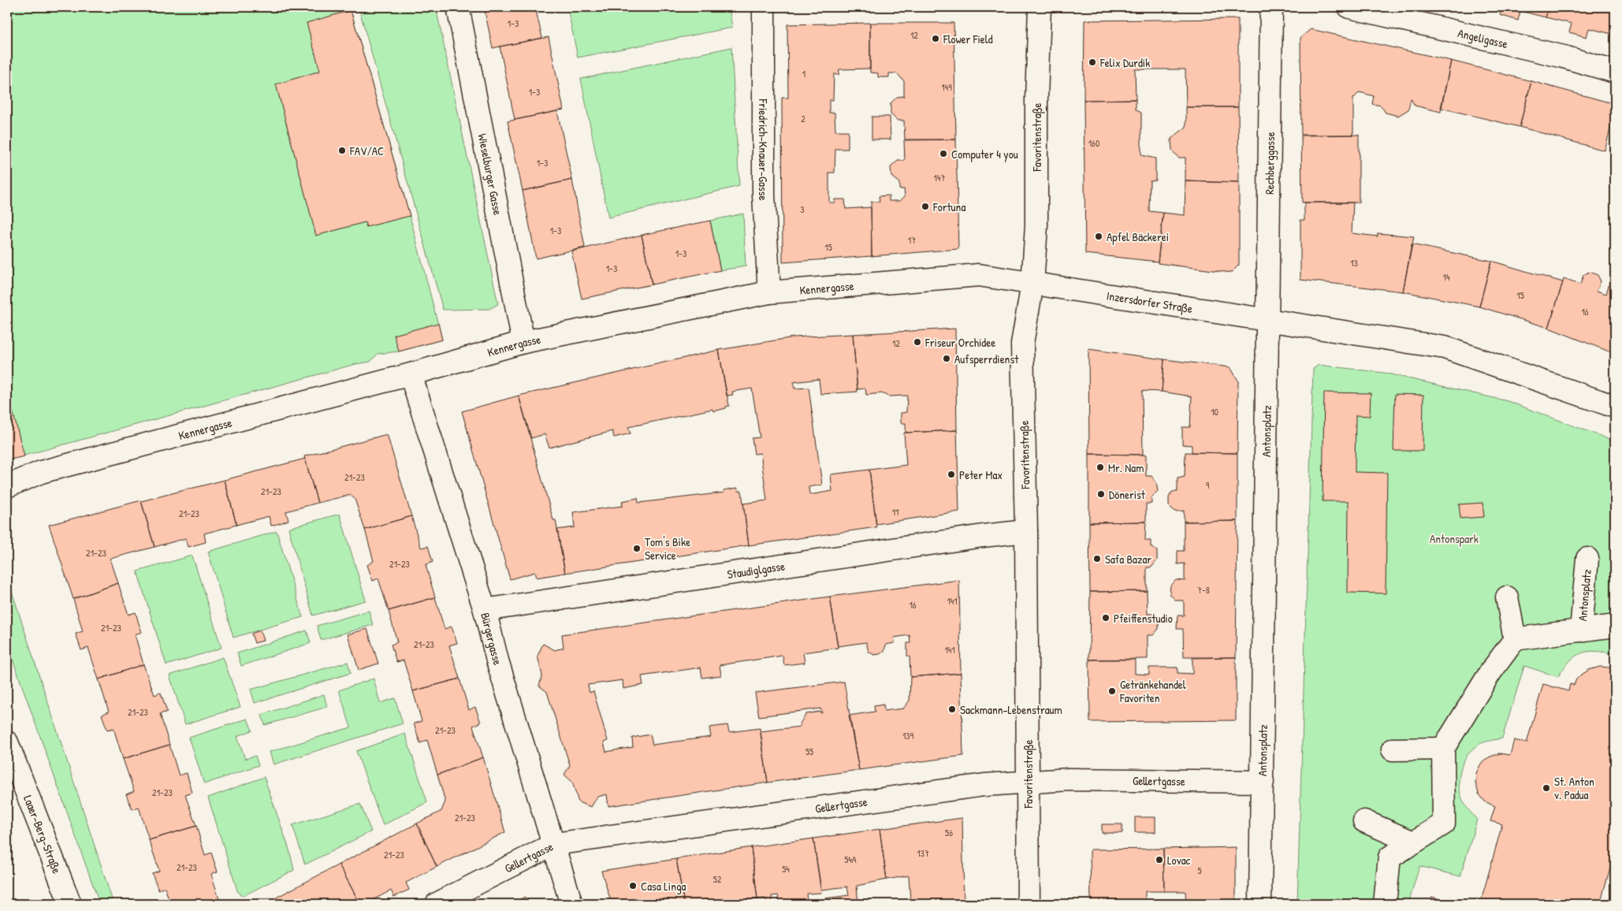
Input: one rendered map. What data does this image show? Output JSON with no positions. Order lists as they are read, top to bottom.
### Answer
{
  "streets": {
    "street": [
      "Angeligasse",
      "Favoritenstraße",
      "Friedrich-Knauer-Gasse",
      "Rechberggasse",
      "Wieselburger Gasse",
      "Kennergasse",
      "Inzersdorfer Straße",
      "Antonsplatz",
      "Staudiglgasse",
      "Bürgergasse",
      "Gellertgasse",
      "Laaer-Berg-Straße"
    ]
  },
  "crossings": [
    ["Favoritenstraße", "Kennergasse"],
    ["Favoritenstraße", "Inzersdorfer Straße"],
    ["Favoritenstraße", "Staudiglgasse"],
    ["Favoritenstraße", "Gellertgasse"],
    ["Friedrich-Knauer-Gasse", "Kennergasse"],
    ["Rechberggasse", "Inzersdorfer Straße"],
    ["Rechberggasse", "Antonsplatz"],
    ["Wieselburger Gasse", "Kennergasse"],
    ["Kennergasse", "Inzersdorfer Straße"],
    ["Kennergasse", "Bürgergasse"],
    ["Inzersdorfer Straße", "Antonsplatz"],
    ["Antonsplatz", "Gellertgasse"],
    ["Staudiglgasse", "Bürgergasse"],
    ["Bürgergasse", "Gellertgasse"]
  ],
  "parks": ["Antonspark"],
  "places": [
    "Flower Field",
    "Felix Durdik",
    "FAV/AC",
    "Computer 4 you",
    "Fortuna",
    "Apfel Bäckerei",
    "Friseur Orchidee",
    "Aufsperrdienst",
    "Mr. Nam",
    "Peter Max",
    "Dönerist",
    "Tom's Bike Service",
    "Safa Bazar",
    "Pfeiffenstudio",
    "Getränkehandel Favoriten",
    "Sackmann-Lebenstraum",
    "St. Anton v. Padua",
    "Lovac",
    "Casa Linga"
  ],
  "house_numbers": [
    "1-3",
    "12",
    "1",
    "149",
    "1-3",
    "2",
    "160",
    "1-3",
    "147",
    "3",
    "1-3",
    "17",
    "15",
    "1-3",
    "13",
    "1-3",
    "14",
    "15",
    "16",
    "12",
    "10",
    "21-23",
    "9",
    "21-23",
    "11",
    "21-23",
    "21-23",
    "21-23",
    "7-8",
    "141",
    "16",
    "21-23",
    "21-23",
    "141",
    "21-23",
    "21-23",
    "139",
    "55",
    "21-23",
    "21-23",
    "56",
    "137",
    "21-23",
    "54A",
    "21-23",
    "54",
    "5",
    "52"
  ]
}
